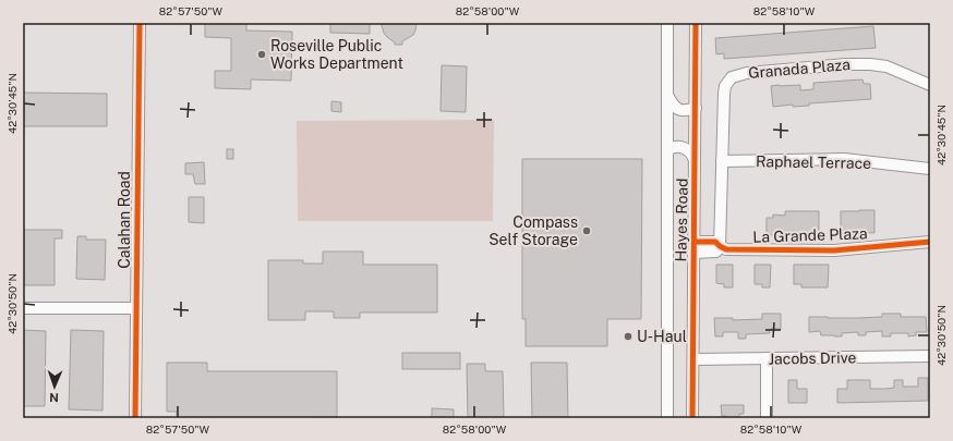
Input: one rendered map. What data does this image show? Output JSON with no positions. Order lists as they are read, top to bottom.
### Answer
{
  "streets": {
    "street": [
      "Granada Plaza",
      "Raphael Terrace",
      "Calahan Road",
      "Hayes Road",
      "La Grande Plaza",
      "Jacobs Drive"
    ]
  },
  "crossings": [
    ["Granada Plaza", "Raphael Terrace"],
    ["Granada Plaza", "La Grande Plaza"],
    ["Hayes Road", "La Grande Plaza"],
    ["Hayes Road", "Jacobs Drive"]
  ],
  "places": ["Roseville Public Works Department", "Compass Self Storage", "U-Haul"],
  "north": "bottom",
  "coordinates": [
    "82°57'50\"W",
    "82°58'00\"W",
    "82°58'10\"W",
    "42°30'45\"N",
    "42°30'50\"N"
  ]
}
